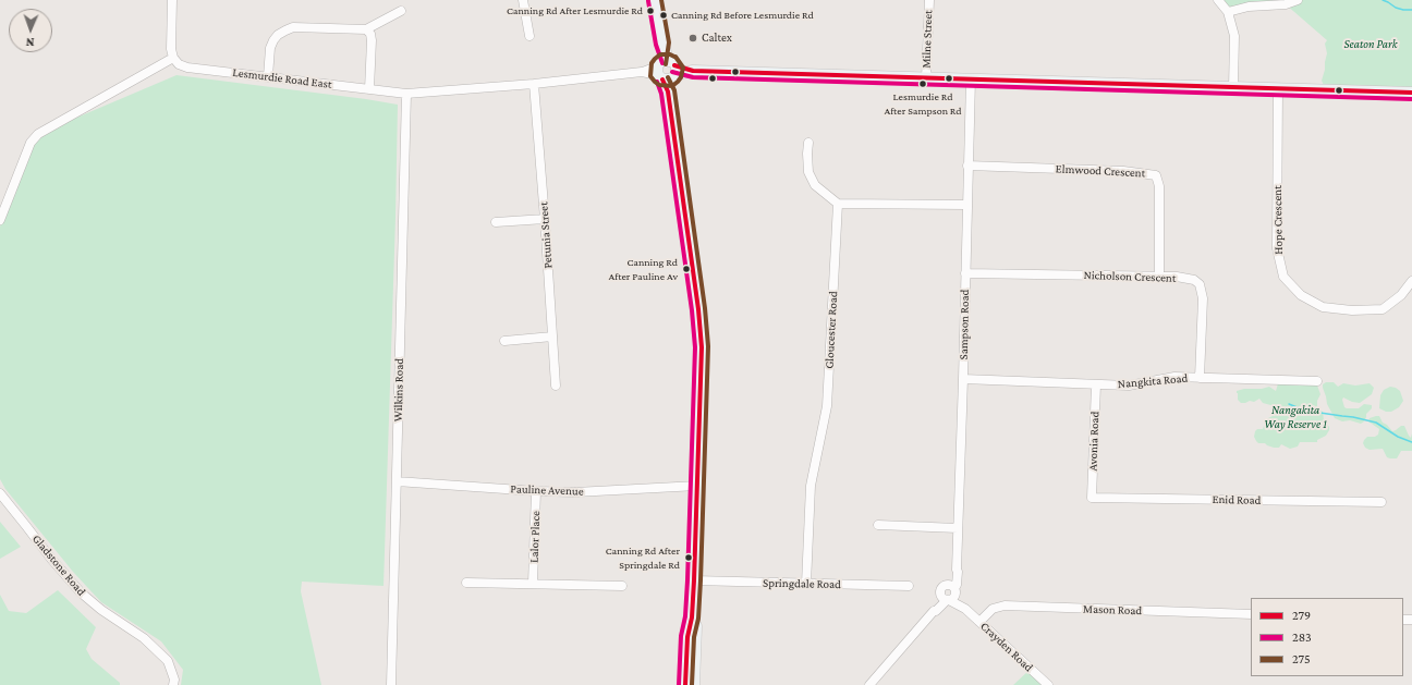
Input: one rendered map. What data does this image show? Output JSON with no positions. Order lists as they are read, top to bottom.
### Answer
{
  "streets": {
    "street": [
      "Milne Street",
      "Lesmurdie Road East",
      "Elmwood Crescent",
      "Hope Crescent",
      "Petunia Street",
      "Nicholson Crescent",
      "Sampson Road",
      "Gloucester Road",
      "Nangkita Road",
      "Wilkins Road",
      "Avonia Road",
      "Pauline Avenue",
      "Enid Road",
      "Lalor Place",
      "Gladstone Road",
      "Springdale Road",
      "Mason Road",
      "Crayden Road"
    ]
  },
  "crossings": [
    ["Lesmurdie Road East", "Petunia Street"],
    ["Lesmurdie Road East", "Wilkins Road"],
    ["Elmwood Crescent", "Nicholson Crescent"],
    ["Elmwood Crescent", "Sampson Road"],
    ["Nicholson Crescent", "Sampson Road"],
    ["Nicholson Crescent", "Nangkita Road"],
    ["Sampson Road", "Nangkita Road"],
    ["Sampson Road", "Crayden Road"],
    ["Gloucester Road", "Springdale Road"],
    ["Nangkita Road", "Avonia Road"],
    ["Wilkins Road", "Pauline Avenue"],
    ["Avonia Road", "Enid Road"],
    ["Pauline Avenue", "Lalor Place"],
    ["Mason Road", "Crayden Road"]
  ],
  "parks": ["Seaton Park", "Nangakita Way Reserve 1"],
  "places": [
    "Canning Rd After Lesmurdie Rd",
    "Canning Rd Before Lesmurdie Rd",
    "Caltex",
    "Lesmurdie Rd After Sampson Rd",
    "Canning Rd After Pauline Av",
    "Canning Rd After Springdale Rd"
  ],
  "lines": ["transit line 275", "transit line 283", "transit line 279"],
  "legend": ["279", "283", "275"],
  "north": "bottom"
}
